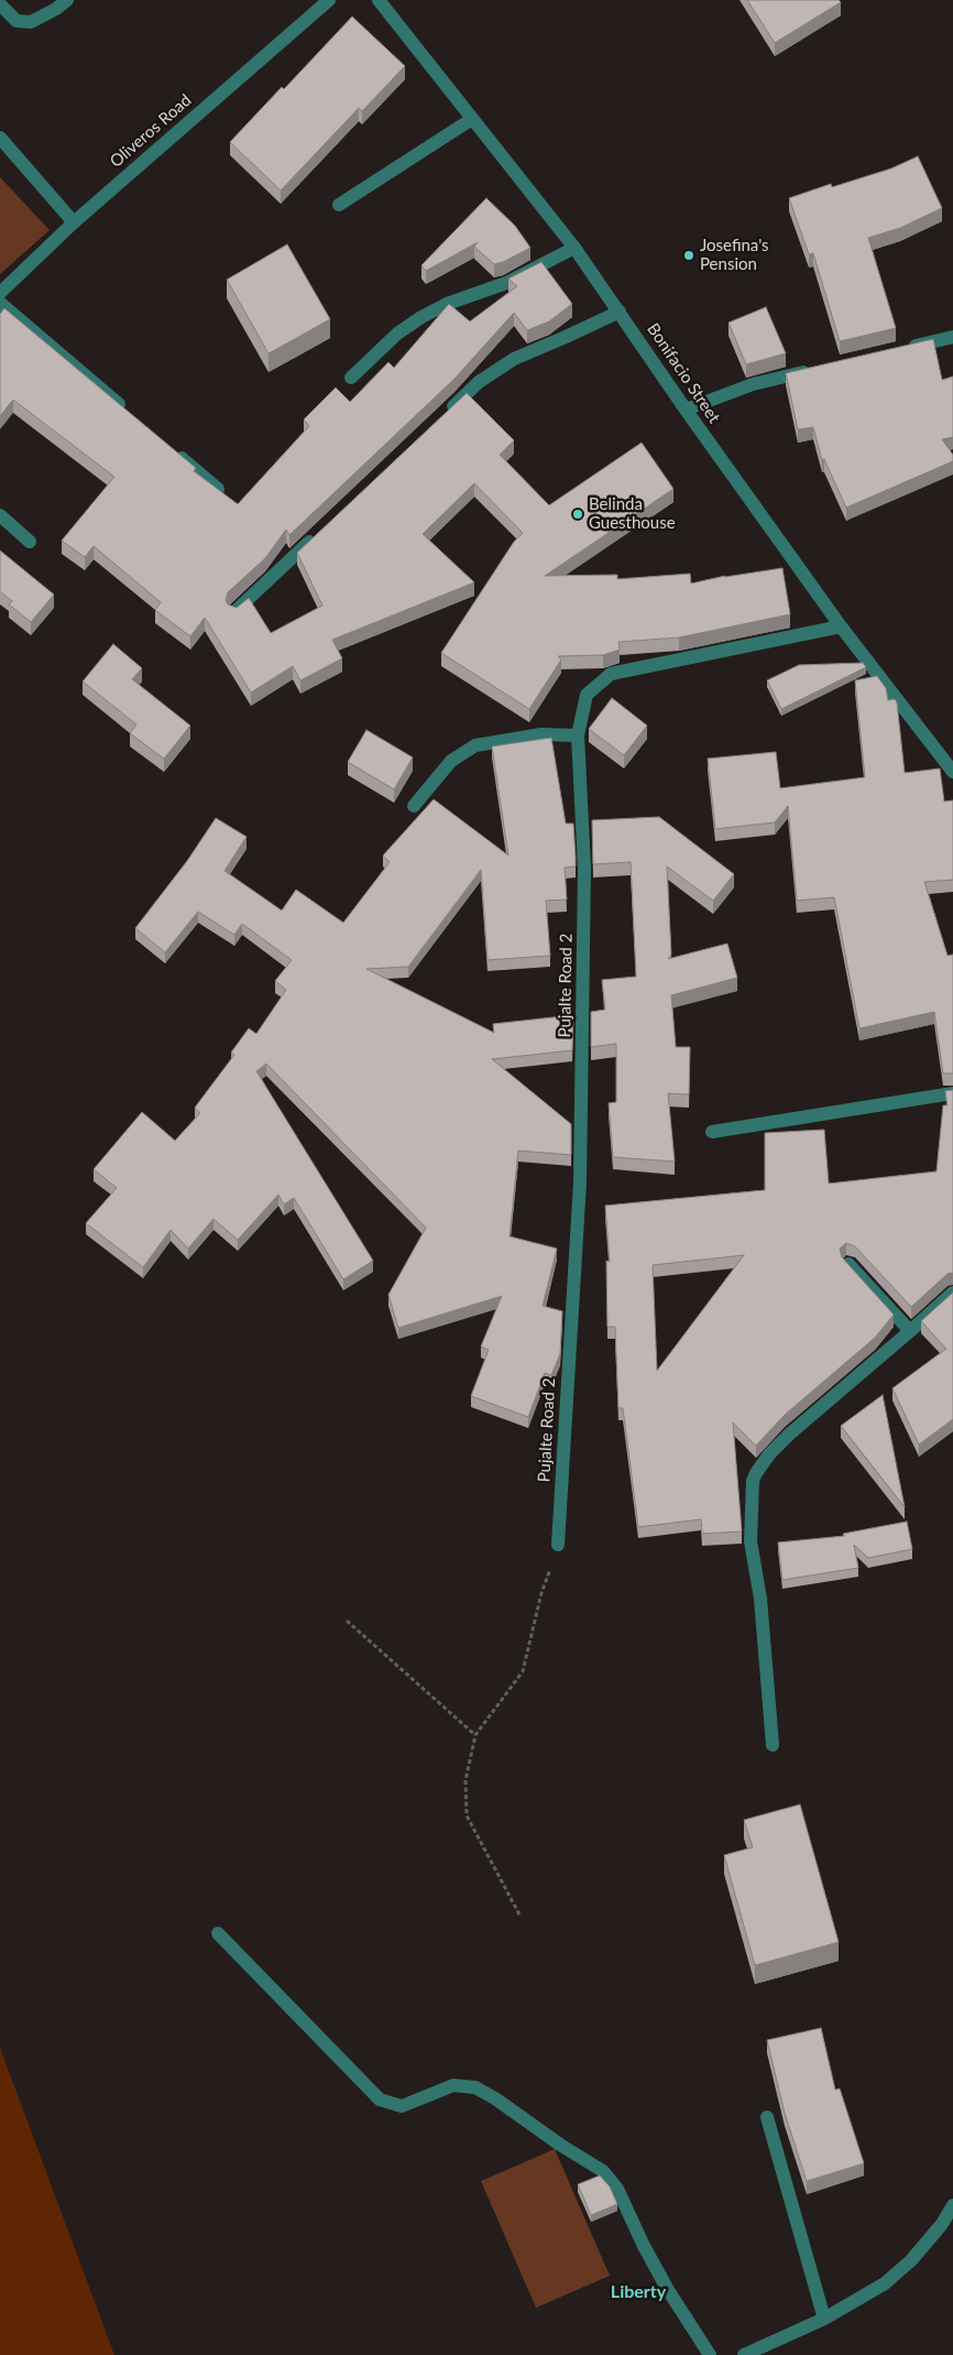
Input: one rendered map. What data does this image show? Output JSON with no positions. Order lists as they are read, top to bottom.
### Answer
{
  "streets": {
    "street": ["Oliveros Road", "Bonifacio Street", "Pujalte Road 2"]
  },
  "crossings": [
    ["Bonifacio Street", "Pujalte Road 2"]
  ],
  "districts": ["Liberty"],
  "places": ["Josefina's Pension", "Belinda Guesthouse"]
}
